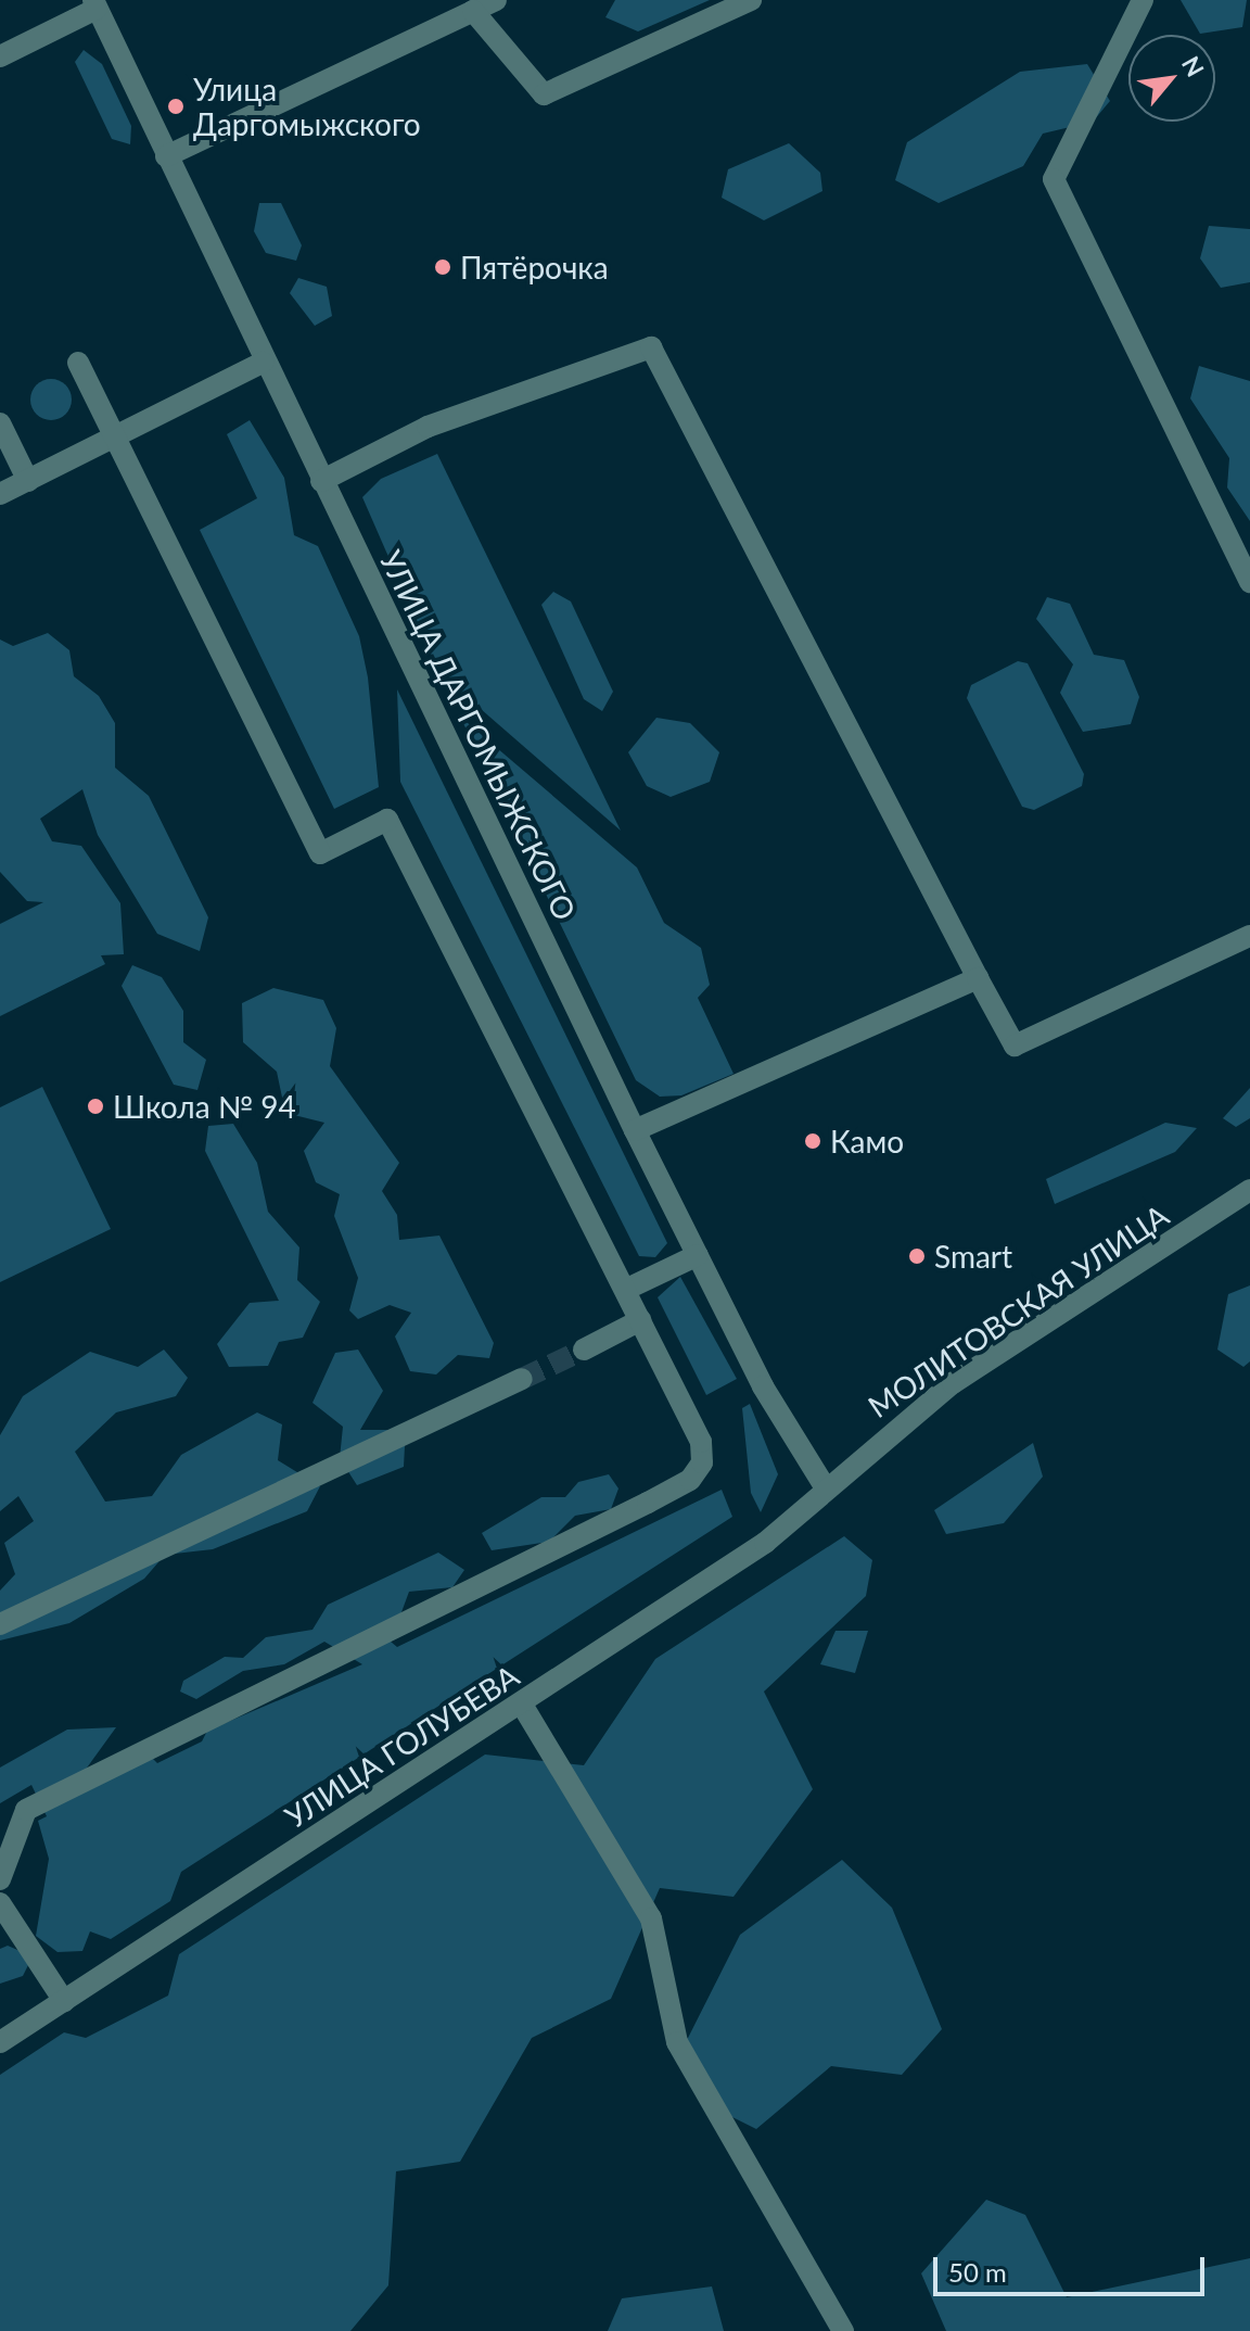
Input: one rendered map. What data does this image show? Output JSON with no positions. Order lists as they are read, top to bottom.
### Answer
{
  "streets": {
    "street": ["УЛИЦА ДАРГОМЫЖСКОГО", "МОЛИТОВСКАЯ УЛИЦА", "УЛИЦА ГОЛУБЕВА"]
  },
  "crossings": [
    ["УЛИЦА ДАРГОМЫЖСКОГО", "МОЛИТОВСКАЯ УЛИЦА"],
    ["УЛИЦА ДАРГОМЫЖСКОГО", "УЛИЦА ГОЛУБЕВА"],
    ["МОЛИТОВСКАЯ УЛИЦА", "УЛИЦА ГОЛУБЕВА"]
  ],
  "places": [
    "Улица Даргомыжского",
    "Пятёрочка",
    "Школа № 94",
    "Камо",
    "Smart"
  ],
  "scale_bar": "50 m",
  "north": "top right"
}
